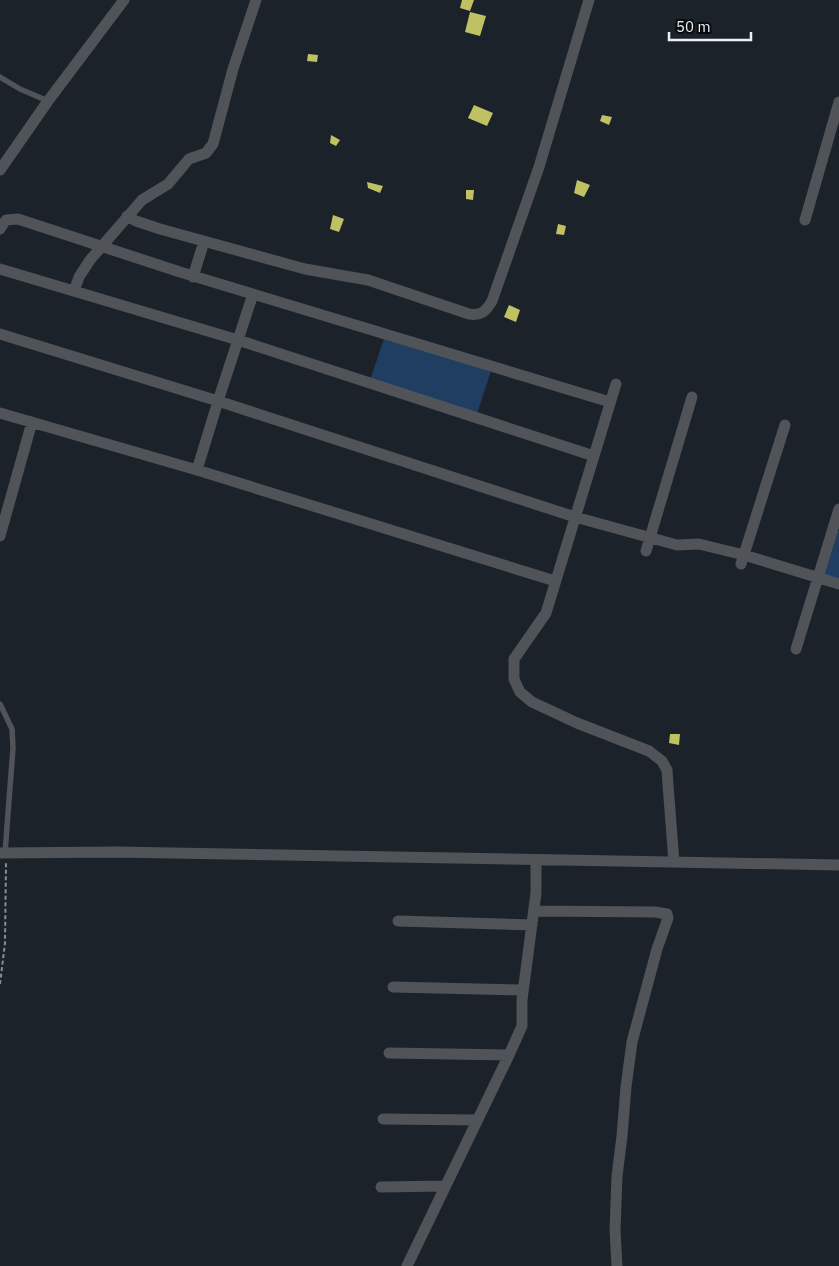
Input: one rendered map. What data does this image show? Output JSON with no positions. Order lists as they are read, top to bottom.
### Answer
{
  "scale_bar": "50 m"
}
